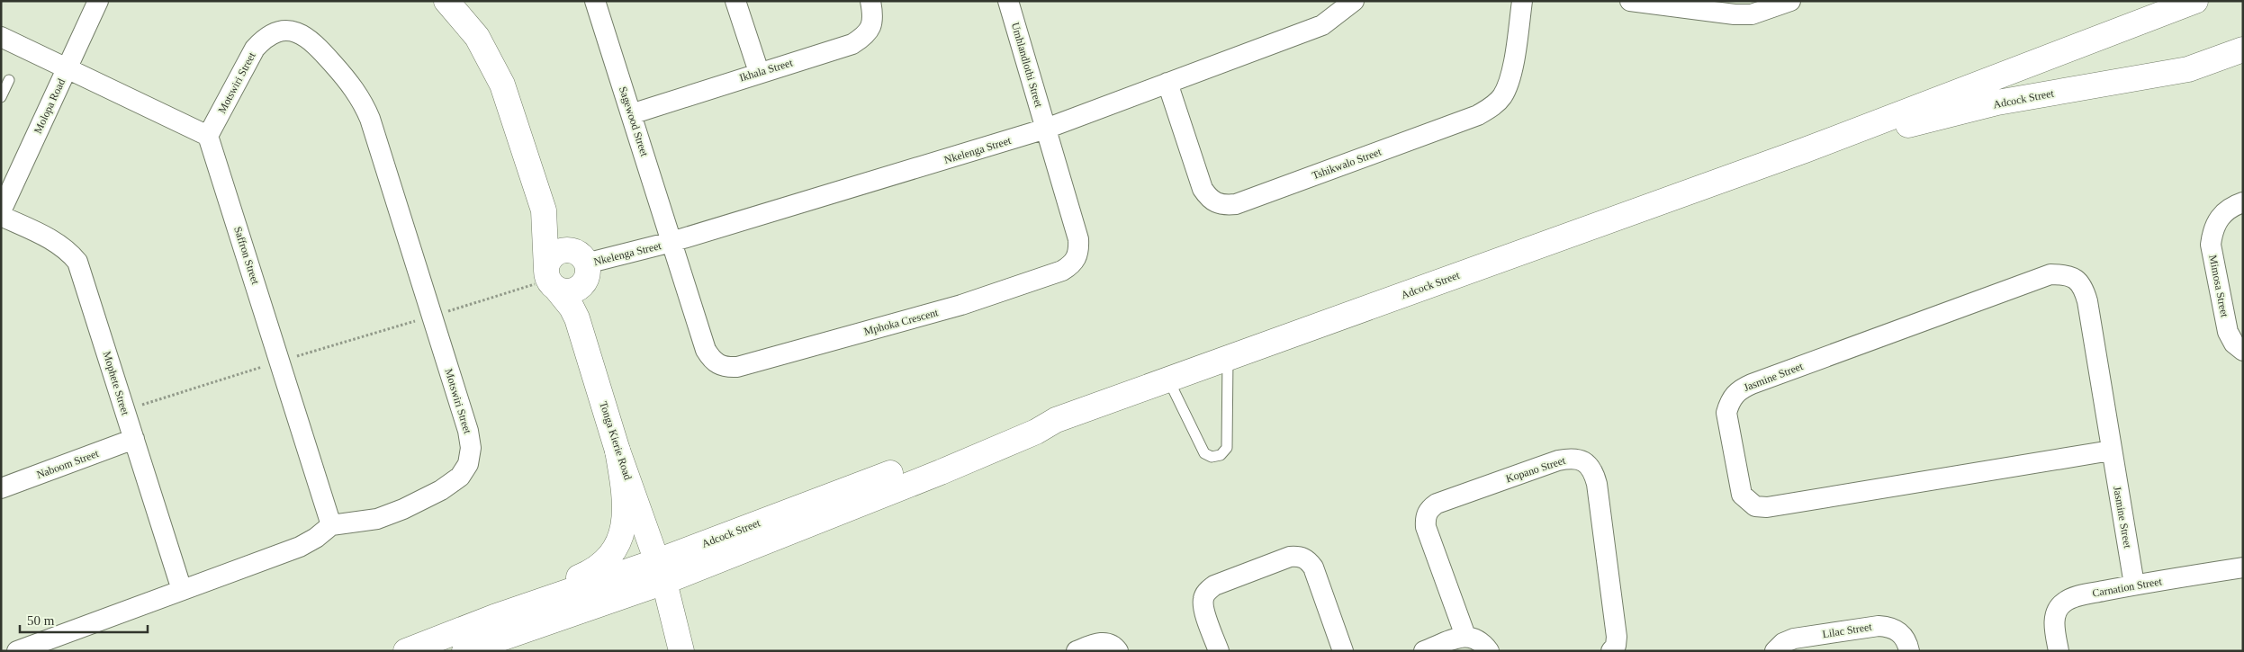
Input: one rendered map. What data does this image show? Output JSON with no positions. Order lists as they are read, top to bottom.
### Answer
{
  "streets": {
    "main road": ["Adcock Street", "Tonga Kierie Road"],
    "street": [
      "Umhlandlothi Street",
      "Ikhala Street",
      "Motswiri Street",
      "Molopa Road",
      "Sagewood Street",
      "Nkelenga Street",
      "Tshikwalo Street",
      "Saffron Street",
      "Mimosa Street",
      "Mphoka Crescent",
      "Jasmine Street",
      "Mophete Street",
      "Naboom Street",
      "Kopano Street",
      "Carnation Street",
      "Lilac Street"
    ]
  },
  "crossings": [
    ["Umhlandlothi Street", "Nkelenga Street"],
    ["Umhlandlothi Street", "Mphoka Crescent"],
    ["Ikhala Street", "Sagewood Street"],
    ["Motswiri Street", "Saffron Street"],
    ["Adcock Street", "Tonga Kierie Road"],
    ["Sagewood Street", "Nkelenga Street"],
    ["Sagewood Street", "Mphoka Crescent"],
    ["Nkelenga Street", "Tshikwalo Street"],
    ["Nkelenga Street", "Mphoka Crescent"],
    ["Nkelenga Street", "Tonga Kierie Road"],
    ["Jasmine Street", "Carnation Street"],
    ["Mophete Street", "Naboom Street"]
  ],
  "scale_bar": "50 m"
}
